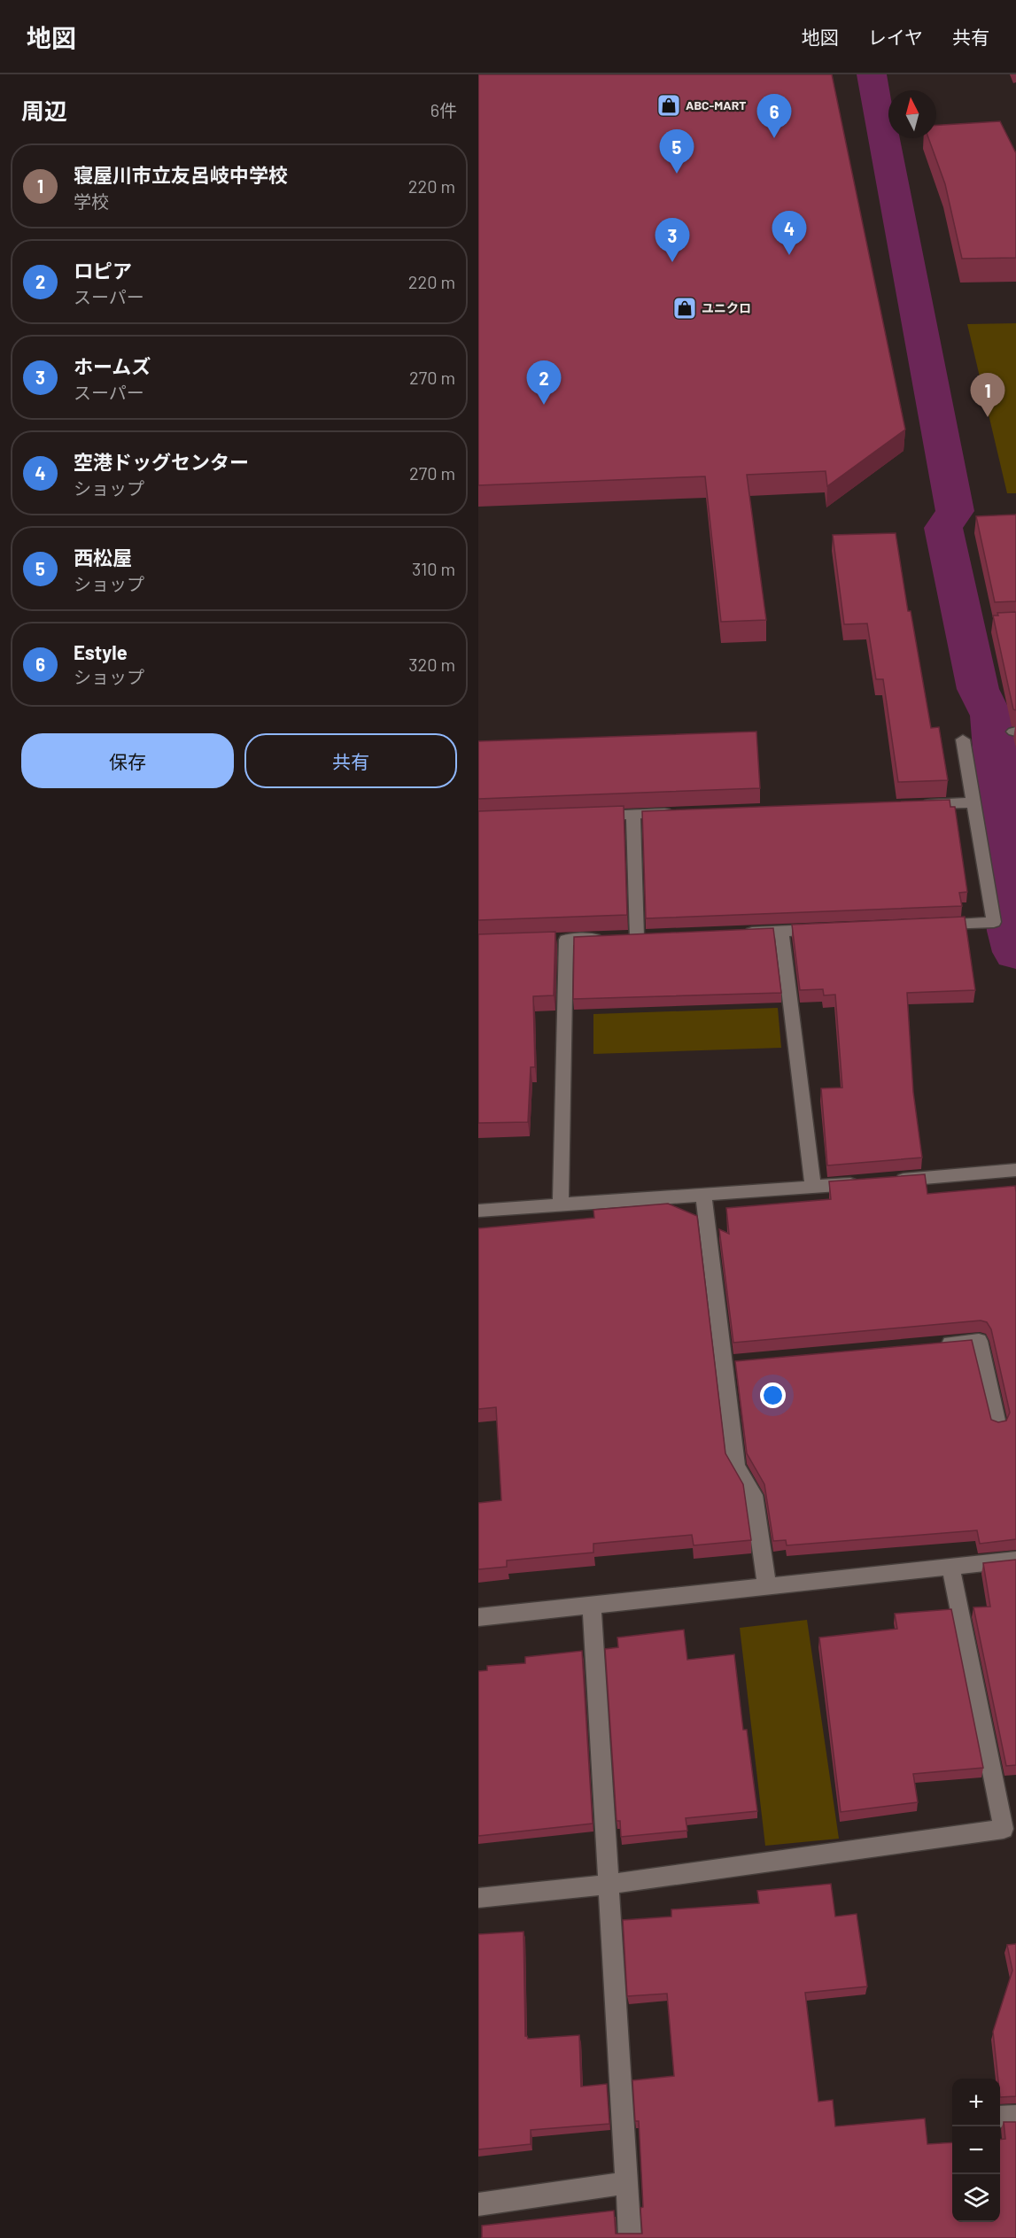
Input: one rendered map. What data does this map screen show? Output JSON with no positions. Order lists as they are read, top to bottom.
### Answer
{
  "places": {
    "shop": ["ABC-MART", "ユニクロ"]
  },
  "north": "top",
  "page": {
    "header": "地図",
    "nav": ["地図", "レイヤ", "共有"],
    "heading": ["周辺", "6件"],
    "pins": [
      "6",
      "5",
      "4",
      "3",
      "2",
      "1"
    ],
    "list": [
      {
        "mark": "1",
        "name": "寝屋川市立友呂岐中学校",
        "note": "学校",
        "value": "220 m"
      },
      {
        "mark": "2",
        "name": "ロピア",
        "note": "スーパー",
        "value": "220 m"
      },
      {
        "mark": "3",
        "name": "ホームズ",
        "note": "スーパー",
        "value": "270 m"
      },
      {
        "mark": "4",
        "name": "空港ドッグセンター",
        "note": "ショップ",
        "value": "270 m"
      },
      {
        "mark": "5",
        "name": "西松屋",
        "note": "ショップ",
        "value": "310 m"
      },
      {
        "mark": "6",
        "name": "Estyle",
        "note": "ショップ",
        "value": "320 m"
      }
    ],
    "buttons": ["保存", "共有"],
    "map_buttons": ["+", "−"]
  }
}
